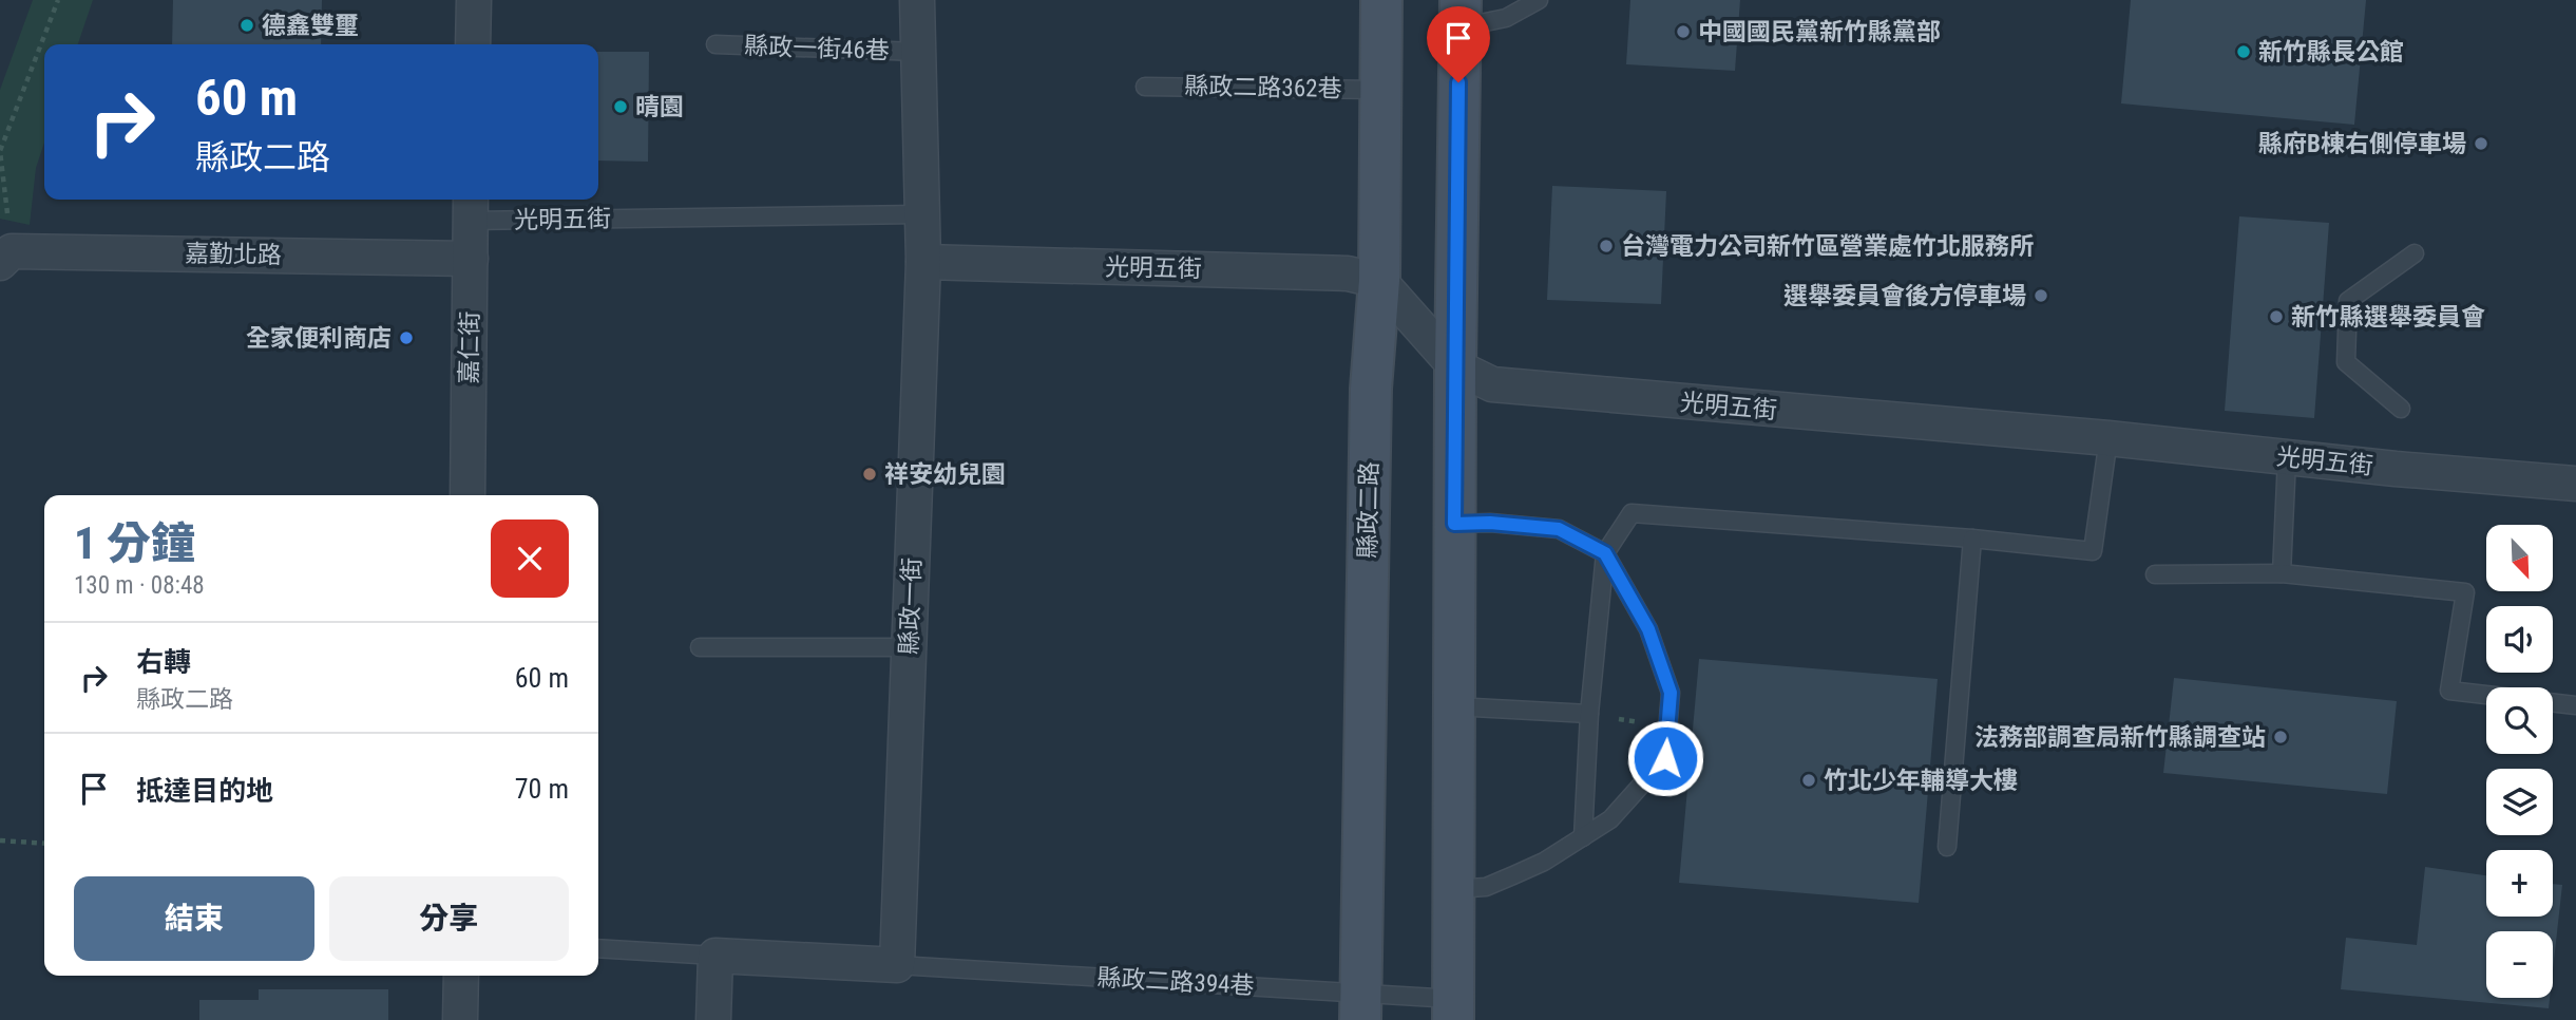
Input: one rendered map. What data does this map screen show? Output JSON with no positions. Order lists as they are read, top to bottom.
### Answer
{
  "streets": {
    "street": [
      "光明五街",
      "嘉勤北路",
      "嘉仁街",
      "縣政二路",
      "縣政一街"
    ],
    "lane": ["縣政一街46巷", "縣政二路362巷", "縣政二路394巷"]
  },
  "crossings": [
    ["縣政一街46巷", "縣政一街"],
    ["縣政二路362巷", "縣政二路"],
    ["光明五街", "嘉仁街"],
    ["光明五街", "縣政二路"],
    ["光明五街", "縣政一街"],
    ["嘉勤北路", "嘉仁街"],
    ["縣政二路", "縣政二路394巷"],
    ["縣政一街", "縣政二路394巷"]
  ],
  "places": [
    "德鑫雙璽",
    "中國國民黨新竹縣黨部",
    "新竹縣長公館",
    "晴園",
    "縣府B棟右側停車場",
    "台灣電力公司新竹區營業處竹北服務所",
    "選舉委員會後方停車場",
    "新竹縣選舉委員會",
    "全家便利商店",
    "祥安幼兒園",
    "法務部調查局新竹縣調查站",
    "竹北少年輔導大樓"
  ],
  "north": "bottom right",
  "page": {
    "turn": ["60 m", "縣政二路"],
    "heading": ["1 分鐘", "130 m · 08:48"],
    "map_buttons": ["+", "−"],
    "list": [
      {
        "name": "右轉",
        "note": "縣政二路",
        "value": "60 m"
      },
      {
        "name": "抵達目的地",
        "value": "70 m"
      }
    ],
    "buttons": ["結束", "分享"]
  }
}
